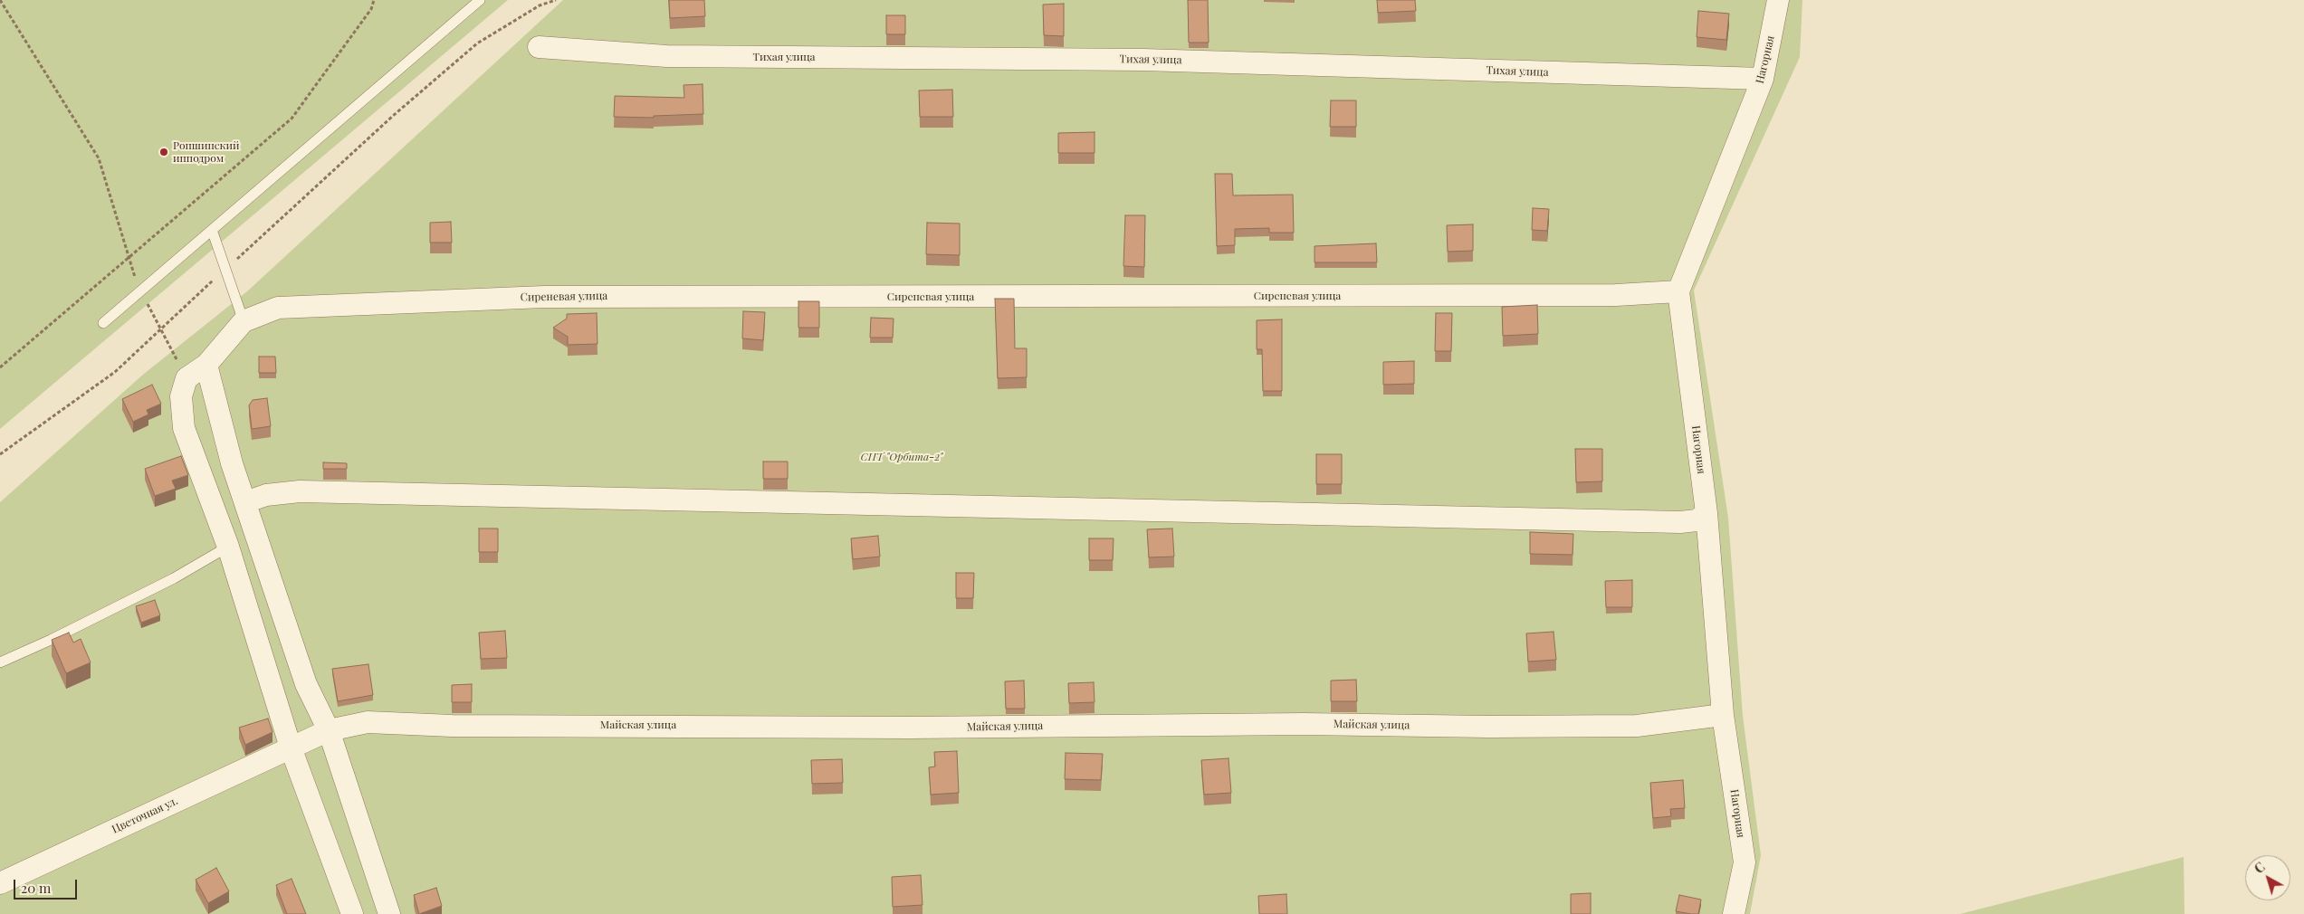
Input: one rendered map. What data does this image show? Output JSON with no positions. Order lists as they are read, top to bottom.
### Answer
{
  "streets": {
    "street": [
      "Тихая улица",
      "Нагорная",
      "Сиреневая улица",
      "Майская улица",
      "Цветочная ул."
    ]
  },
  "crossings": [
    ["Тихая улица", "Нагорная"],
    ["Нагорная", "Сиреневая улица"],
    ["Нагорная", "Майская улица"],
    ["Майская улица", "Цветочная ул."]
  ],
  "parks": ["СНТ \"Орбита-2\""],
  "places": ["Ропшинский ипподром"],
  "scale_bar": "20 m",
  "north": "top left"
}
